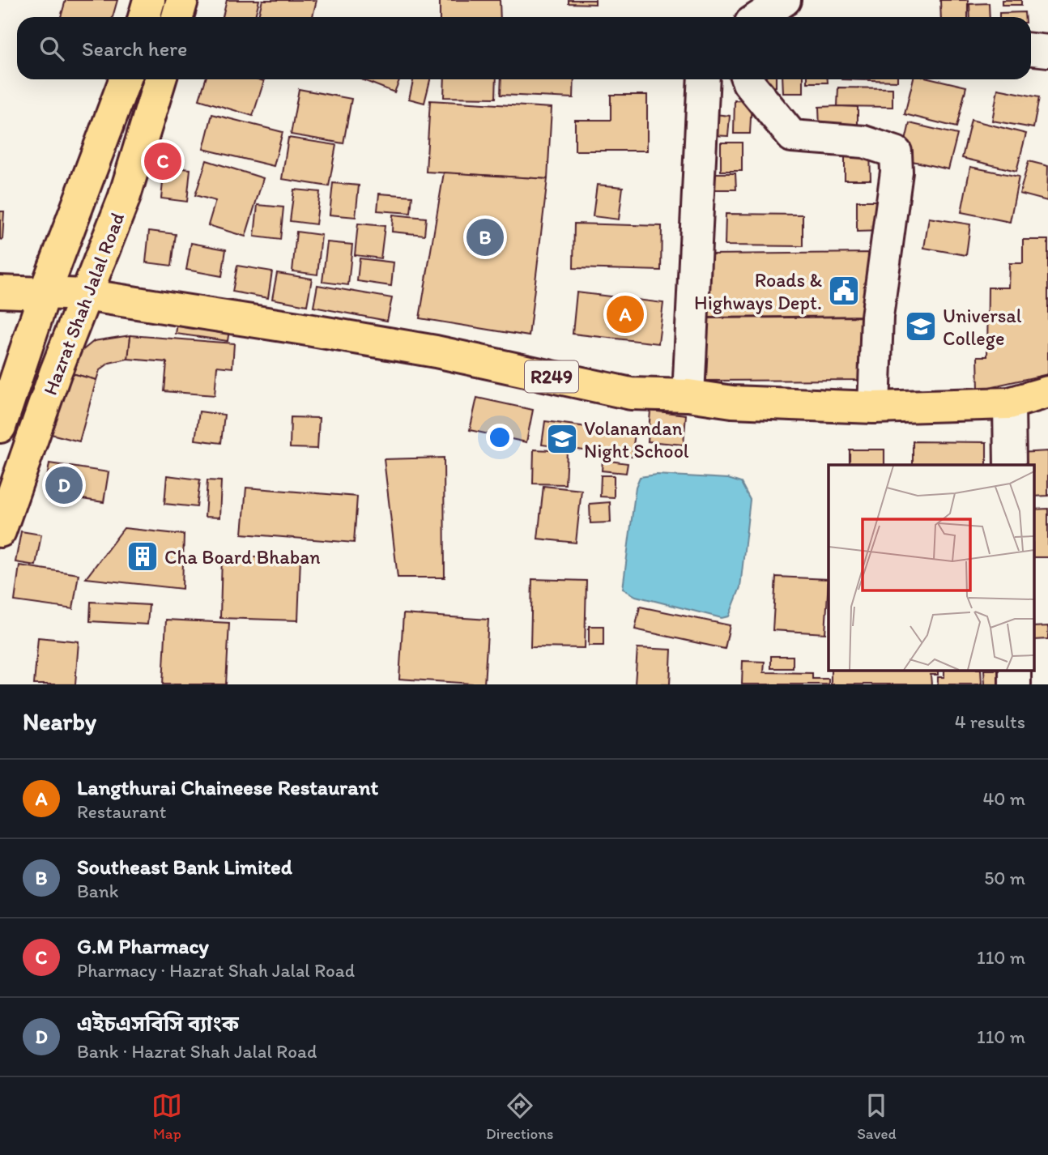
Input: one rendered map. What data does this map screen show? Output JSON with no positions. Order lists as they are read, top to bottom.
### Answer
{
  "streets": {
    "main road": ["Hazrat Shah Jalal Road", "R249"]
  },
  "crossings": [
    ["Hazrat Shah Jalal Road", "R249"]
  ],
  "places": {
    "public building": ["Roads & Highways Dept."],
    "school or university": ["Universal College", "Volanandan Night School"],
    "building": ["Cha Board Bhaban"]
  },
  "page": {
    "search": "Search here",
    "pins": [
      "C",
      "B",
      "A",
      "D"
    ],
    "heading": ["Nearby", "4 results"],
    "list": [
      {
        "mark": "A",
        "name": "Langthurai Chaineese Restaurant",
        "note": "Restaurant",
        "value": "40 m"
      },
      {
        "mark": "B",
        "name": "Southeast Bank Limited",
        "note": "Bank",
        "value": "50 m"
      },
      {
        "mark": "C",
        "name": "G.M Pharmacy",
        "note": "Pharmacy · Hazrat Shah Jalal Road",
        "value": "110 m"
      },
      {
        "mark": "D",
        "name": "এইচএসবিসি ব্যাংক",
        "note": "Bank · Hazrat Shah Jalal Road",
        "value": "110 m"
      }
    ],
    "nav": ["Map", "Directions", "Saved"]
  }
}
